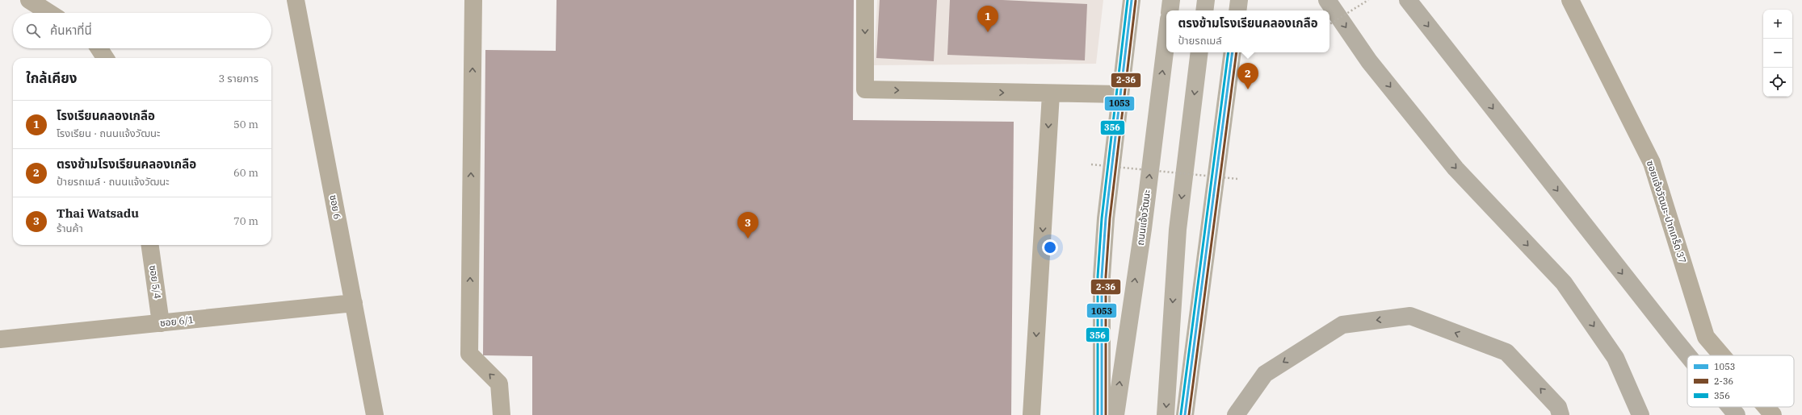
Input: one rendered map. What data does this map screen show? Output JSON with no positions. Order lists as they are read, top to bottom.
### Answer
{
  "streets": {
    "main road": ["ถนนแจ้งวัฒนะ"],
    "street": [
      "ซอย 6",
      "ซอยแจ้งวัฒนะ-ปากเกร็ด 37",
      "ซอย 5/4",
      "ซอย 6/1"
    ]
  },
  "crossings": [
    ["ซอย 6", "ซอย 6/1"],
    ["ซอย 5/4", "ซอย 6/1"]
  ],
  "lines": ["transit line 1053", "transit line 356", "transit line 2-36"],
  "legend": ["1053", "2-36", "356"],
  "page": {
    "pins": ["1", "2", "3"],
    "map_buttons": ["+", "−"],
    "popup": ["ตรงข้ามโรงเรียนคลองเกลือ", "ป้ายรถเมล์"],
    "search": "ค้นหาที่นี่",
    "heading": ["ใกล้เคียง", "3 รายการ"],
    "list": [
      {
        "mark": "1",
        "name": "โรงเรียนคลองเกลือ",
        "note": "โรงเรียน · ถนนแจ้งวัฒนะ",
        "value": "50 m"
      },
      {
        "mark": "2",
        "name": "ตรงข้ามโรงเรียนคลองเกลือ",
        "note": "ป้ายรถเมล์ · ถนนแจ้งวัฒนะ",
        "value": "60 m"
      },
      {
        "mark": "3",
        "name": "Thai Watsadu",
        "note": "ร้านค้า",
        "value": "70 m"
      }
    ]
  }
}
